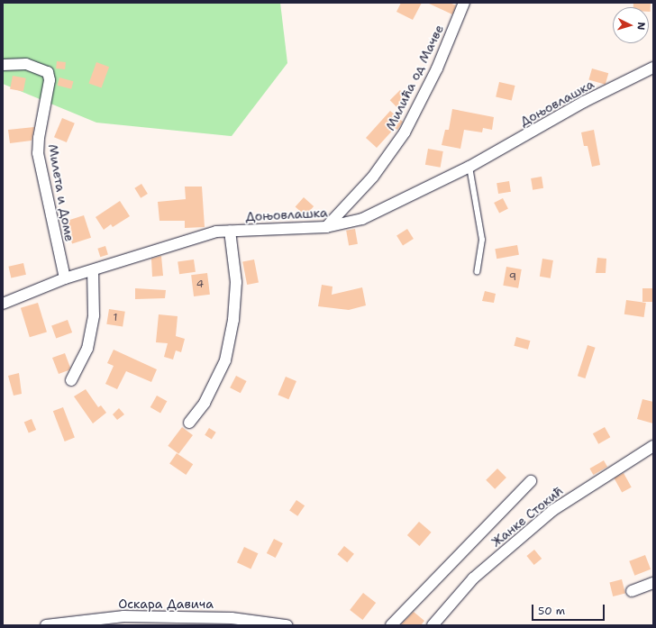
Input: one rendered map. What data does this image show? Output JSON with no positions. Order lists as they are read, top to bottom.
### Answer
{
  "streets": {
    "street": [
      "Милића од Мачве",
      "Доњовлашка",
      "Милета и Доме",
      "Жанке Стокић",
      "Оскара Давича"
    ]
  },
  "crossings": [
    ["Милића од Мачве", "Доњовлашка"],
    ["Доњовлашка", "Милета и Доме"]
  ],
  "house_numbers": ["9", "4", "1"],
  "scale_bar": "50 m",
  "north": "right"
}
